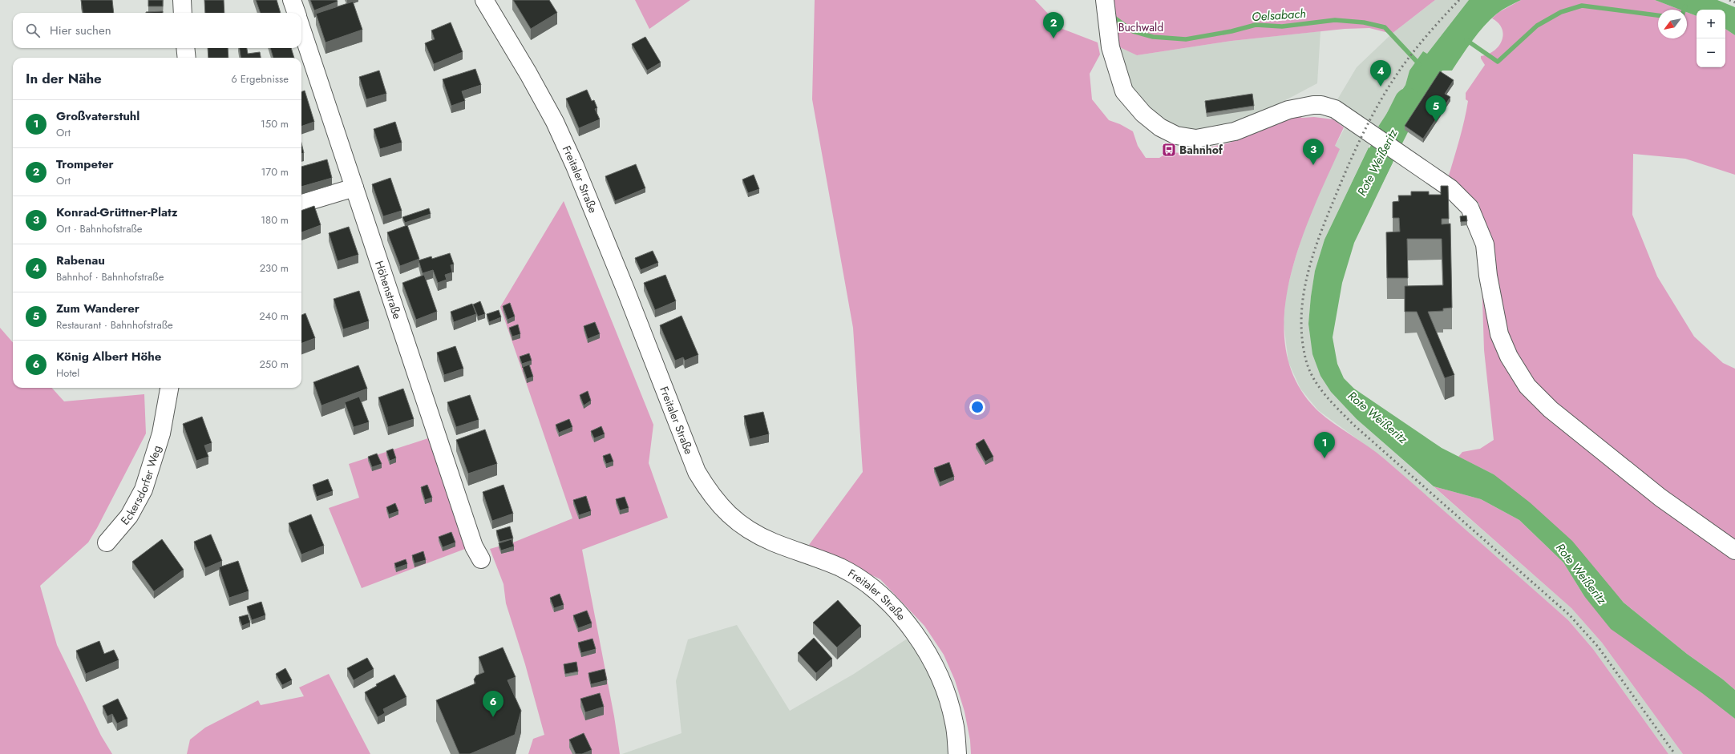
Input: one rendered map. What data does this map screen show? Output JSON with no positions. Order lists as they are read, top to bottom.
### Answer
{
  "streets": {
    "street": ["Freitaler Straße", "Höhenstraße", "Eckersdorfer Weg"]
  },
  "water": ["Oelsabach", "Rote Weißeritz"],
  "parks": ["Buchwald"],
  "places": {
    "bus stop": ["Bahnhof"]
  },
  "north": "bottom left",
  "page": {
    "map_buttons": ["+", "−"],
    "pins": [
      "2",
      "4",
      "5",
      "3",
      "1",
      "6"
    ],
    "search": "Hier suchen",
    "heading": ["In der Nähe", "6 Ergebnisse"],
    "list": [
      {
        "mark": "1",
        "name": "Großvaterstuhl",
        "note": "Ort",
        "value": "150 m"
      },
      {
        "mark": "2",
        "name": "Trompeter",
        "note": "Ort",
        "value": "170 m"
      },
      {
        "mark": "3",
        "name": "Konrad-Grüttner-Platz",
        "note": "Ort · Bahnhofstraße",
        "value": "180 m"
      },
      {
        "mark": "4",
        "name": "Rabenau",
        "note": "Bahnhof · Bahnhofstraße",
        "value": "230 m"
      },
      {
        "mark": "5",
        "name": "Zum Wanderer",
        "note": "Restaurant · Bahnhofstraße",
        "value": "240 m"
      },
      {
        "mark": "6",
        "name": "König Albert Höhe",
        "note": "Hotel",
        "value": "250 m"
      }
    ]
  }
}
